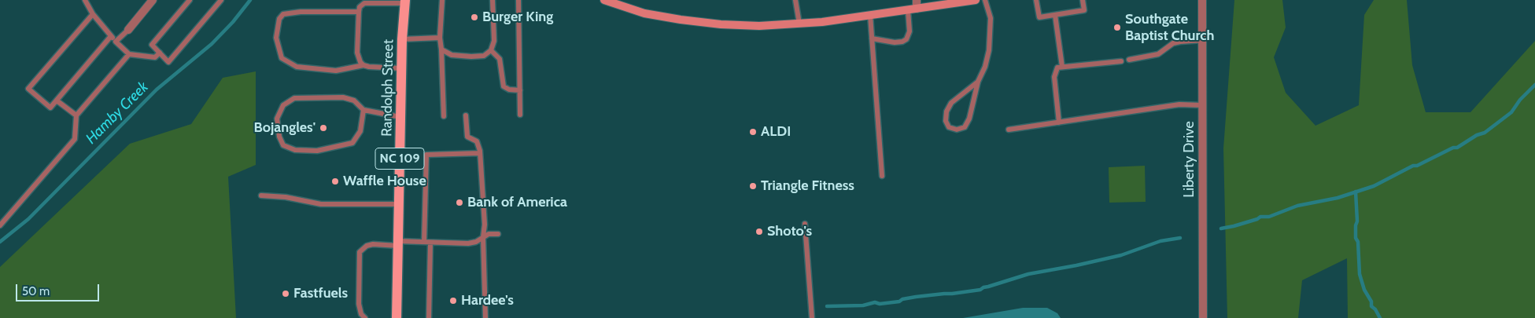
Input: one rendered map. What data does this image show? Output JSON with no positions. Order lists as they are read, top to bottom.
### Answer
{
  "streets": {
    "main road": ["Randolph Street", "NC 109"],
    "street": ["Liberty Drive"]
  },
  "water": ["Hamby Creek"],
  "places": [
    "Burger King",
    "Southgate Baptist Church",
    "Bojangles'",
    "ALDI",
    "Waffle House",
    "Triangle Fitness",
    "Bank of America",
    "Shoto's",
    "Fastfuels",
    "Hardee's"
  ],
  "scale_bar": "50 m"
}
